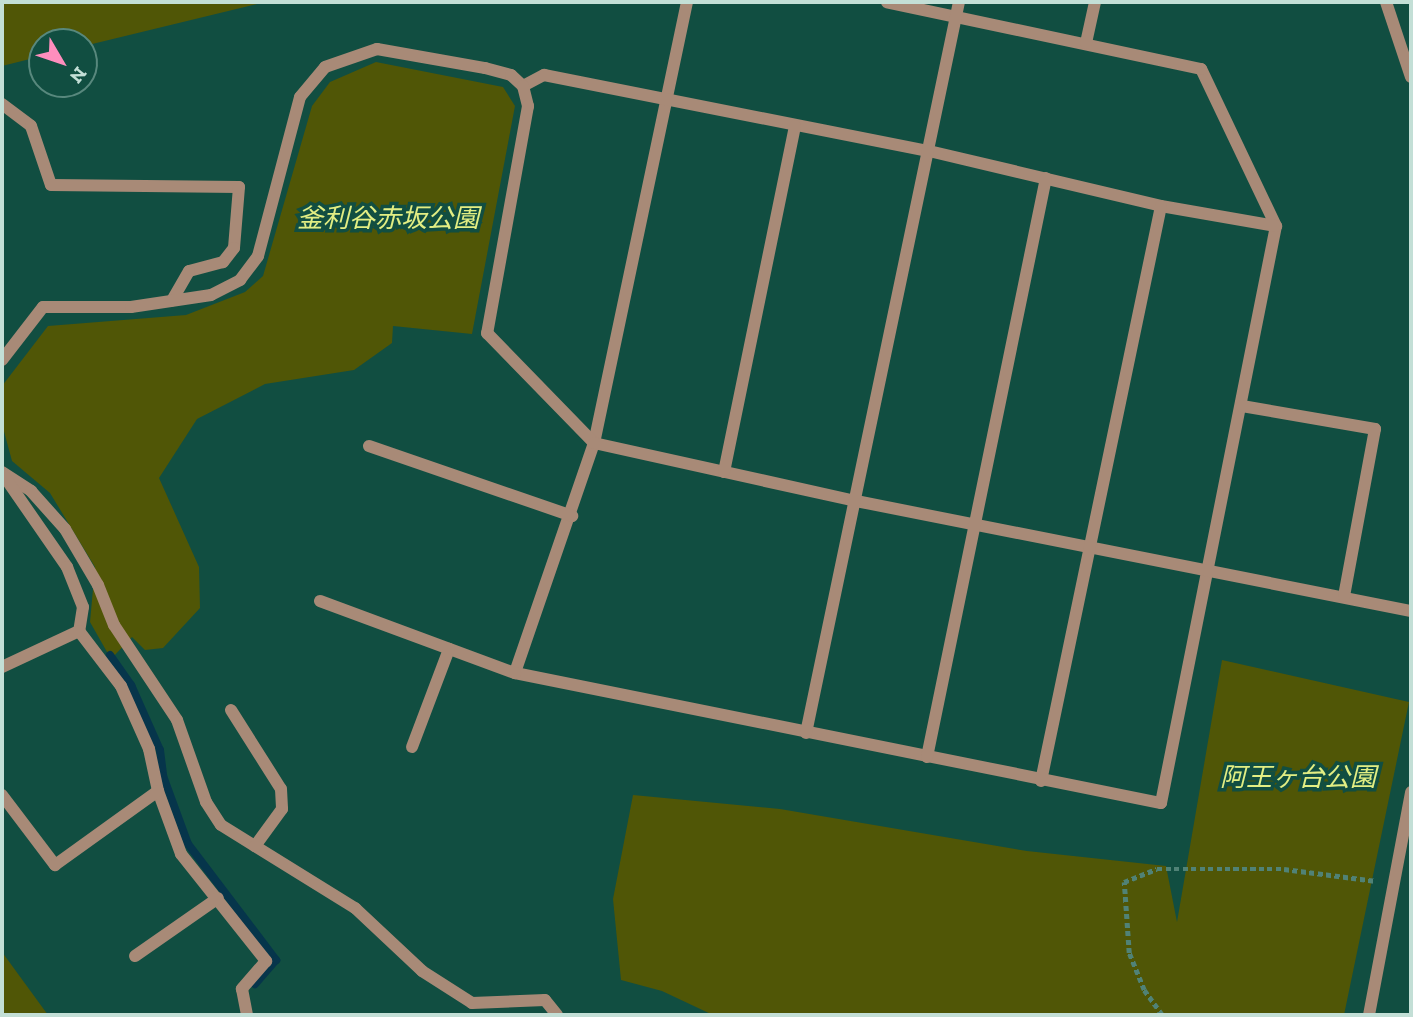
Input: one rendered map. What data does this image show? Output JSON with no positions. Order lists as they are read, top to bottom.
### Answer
{
  "parks": ["釜利谷赤坂公園", "阿王ヶ台公園"],
  "north": "bottom right"
}
